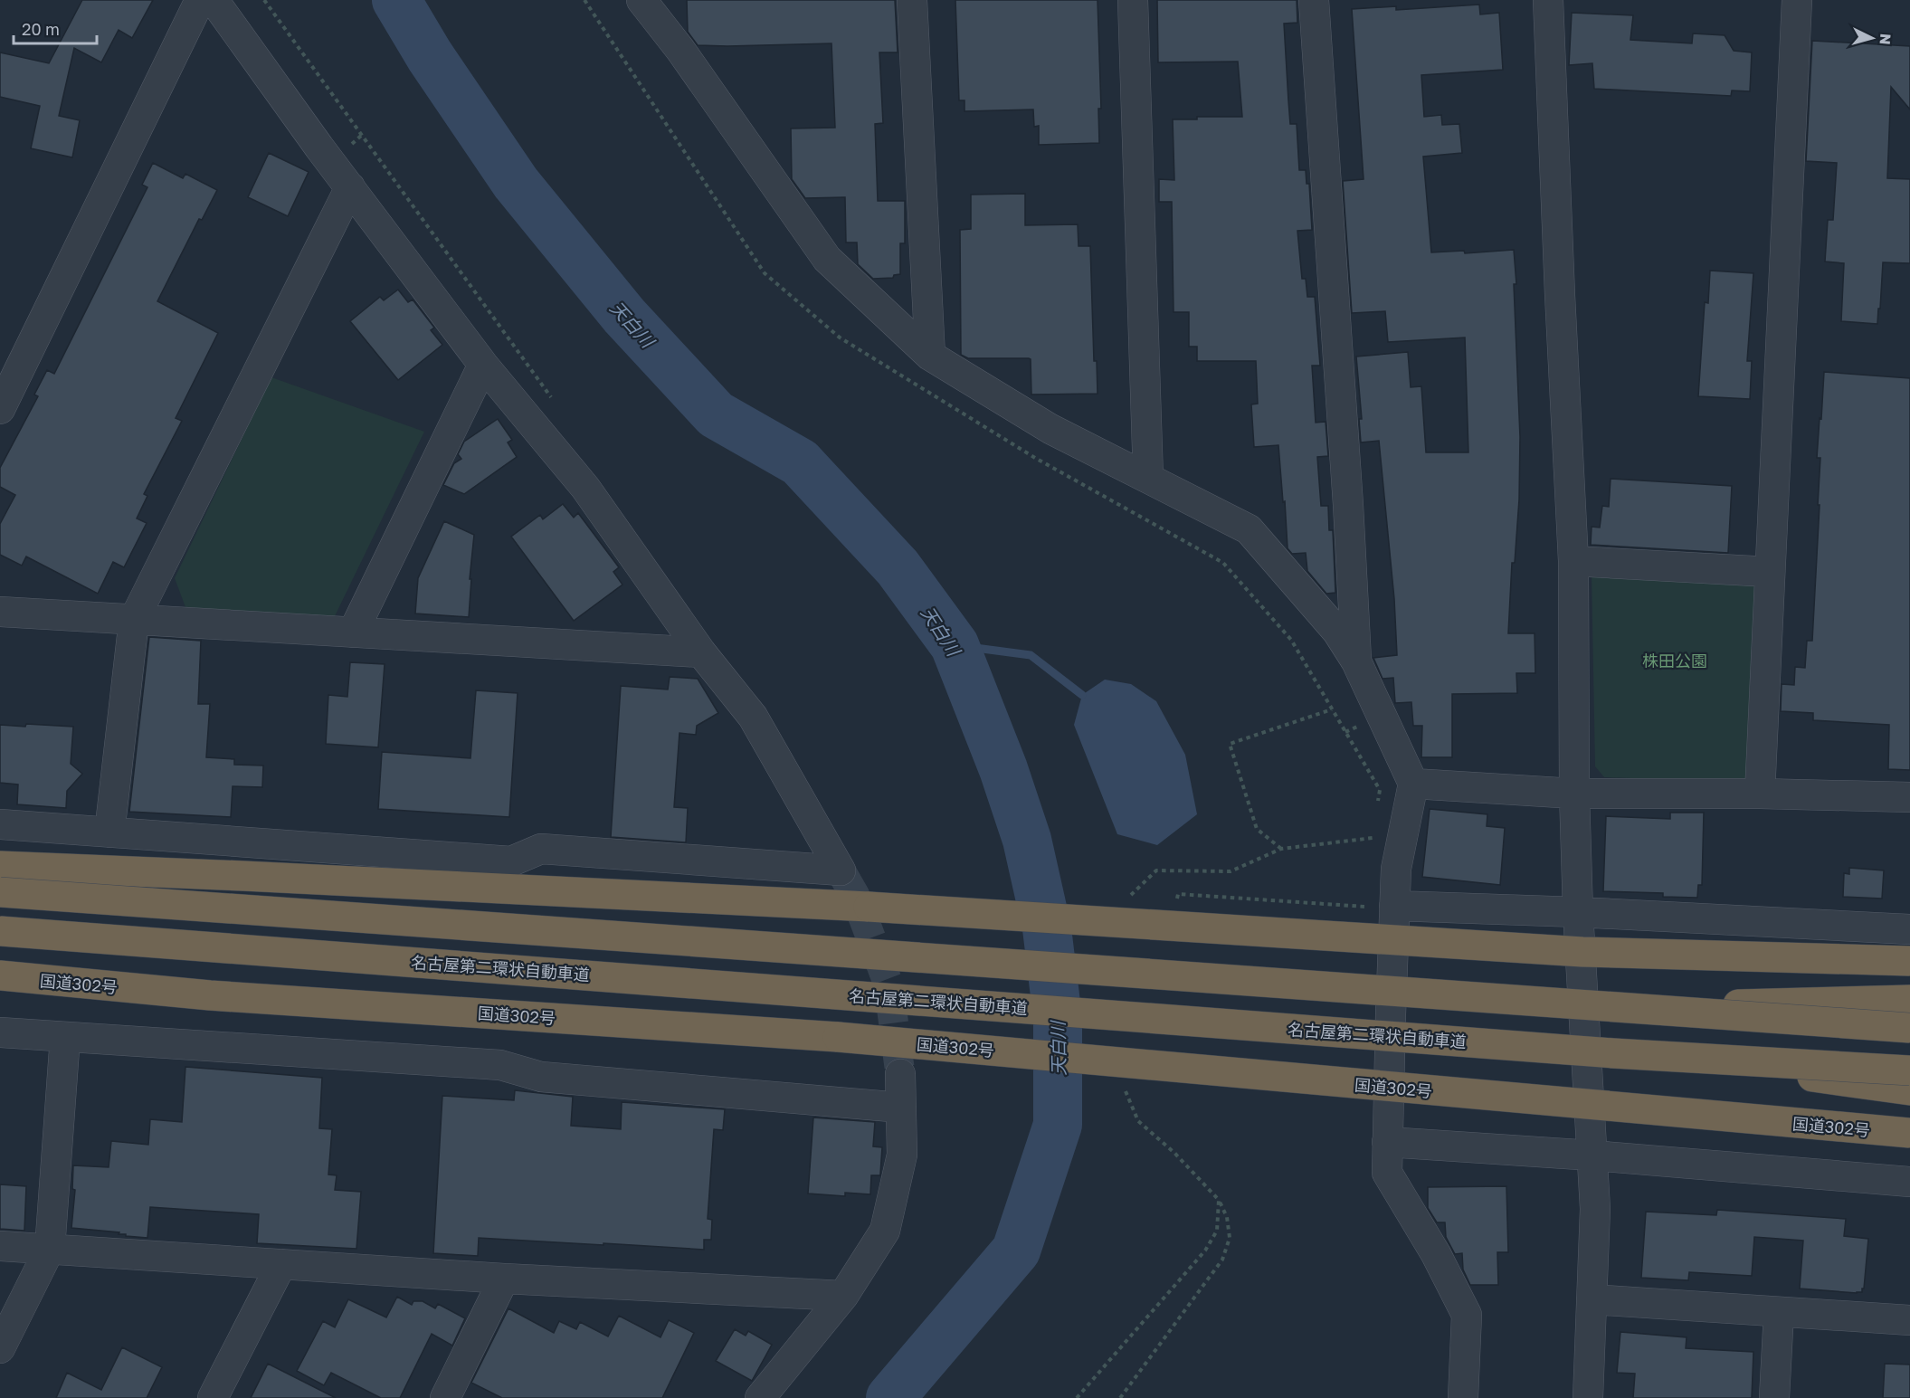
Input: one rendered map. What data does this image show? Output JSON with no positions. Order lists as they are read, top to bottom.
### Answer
{
  "streets": {
    "highway": ["名古屋第二環状自動車道", "国道302号"]
  },
  "water": ["天白川"],
  "parks": ["株田公園"],
  "scale_bar": "20 m",
  "north": "right"
}
